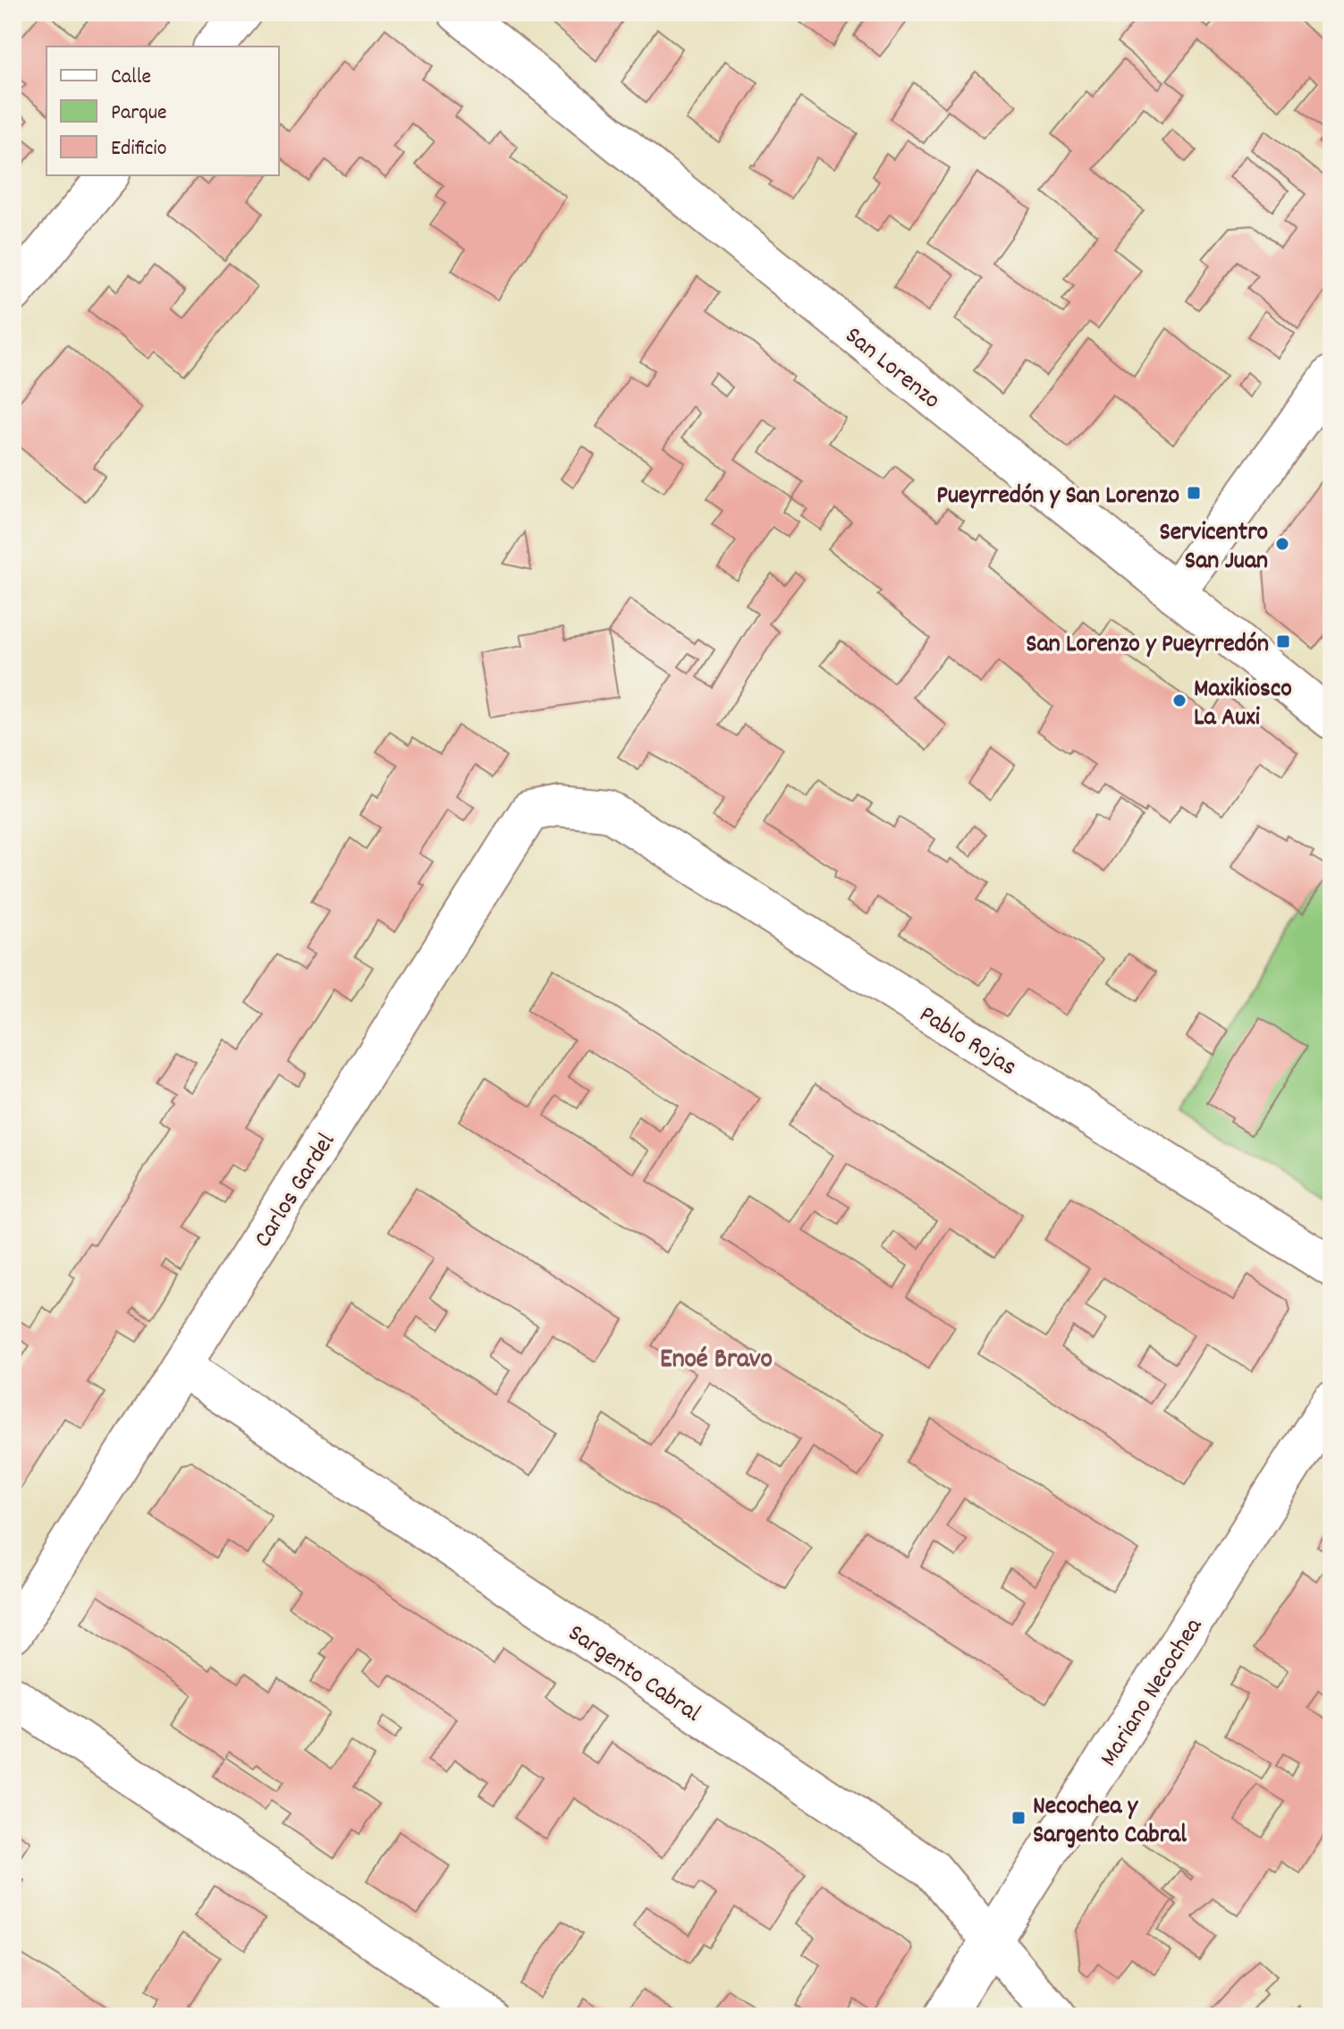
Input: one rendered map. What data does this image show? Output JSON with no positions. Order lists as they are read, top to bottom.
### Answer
{
  "streets": {
    "street": [
      "San Lorenzo",
      "Pablo Rojas",
      "Carlos Gardel",
      "Sargento Cabral",
      "Mariano Necochea"
    ]
  },
  "crossings": [
    ["Pablo Rojas", "Carlos Gardel"],
    ["Carlos Gardel", "Sargento Cabral"],
    ["Sargento Cabral", "Mariano Necochea"]
  ],
  "districts": ["Enoé Bravo"],
  "places": {
    "transit": ["Pueyrredón y San Lorenzo", "San Lorenzo y Pueyrredón", "Necochea y Sargento Cabral"],
    "other": ["Servicentro San Juan", "Maxikiosco La Auxi"]
  },
  "legend": ["Calle", "Parque", "Edificio"]
}
